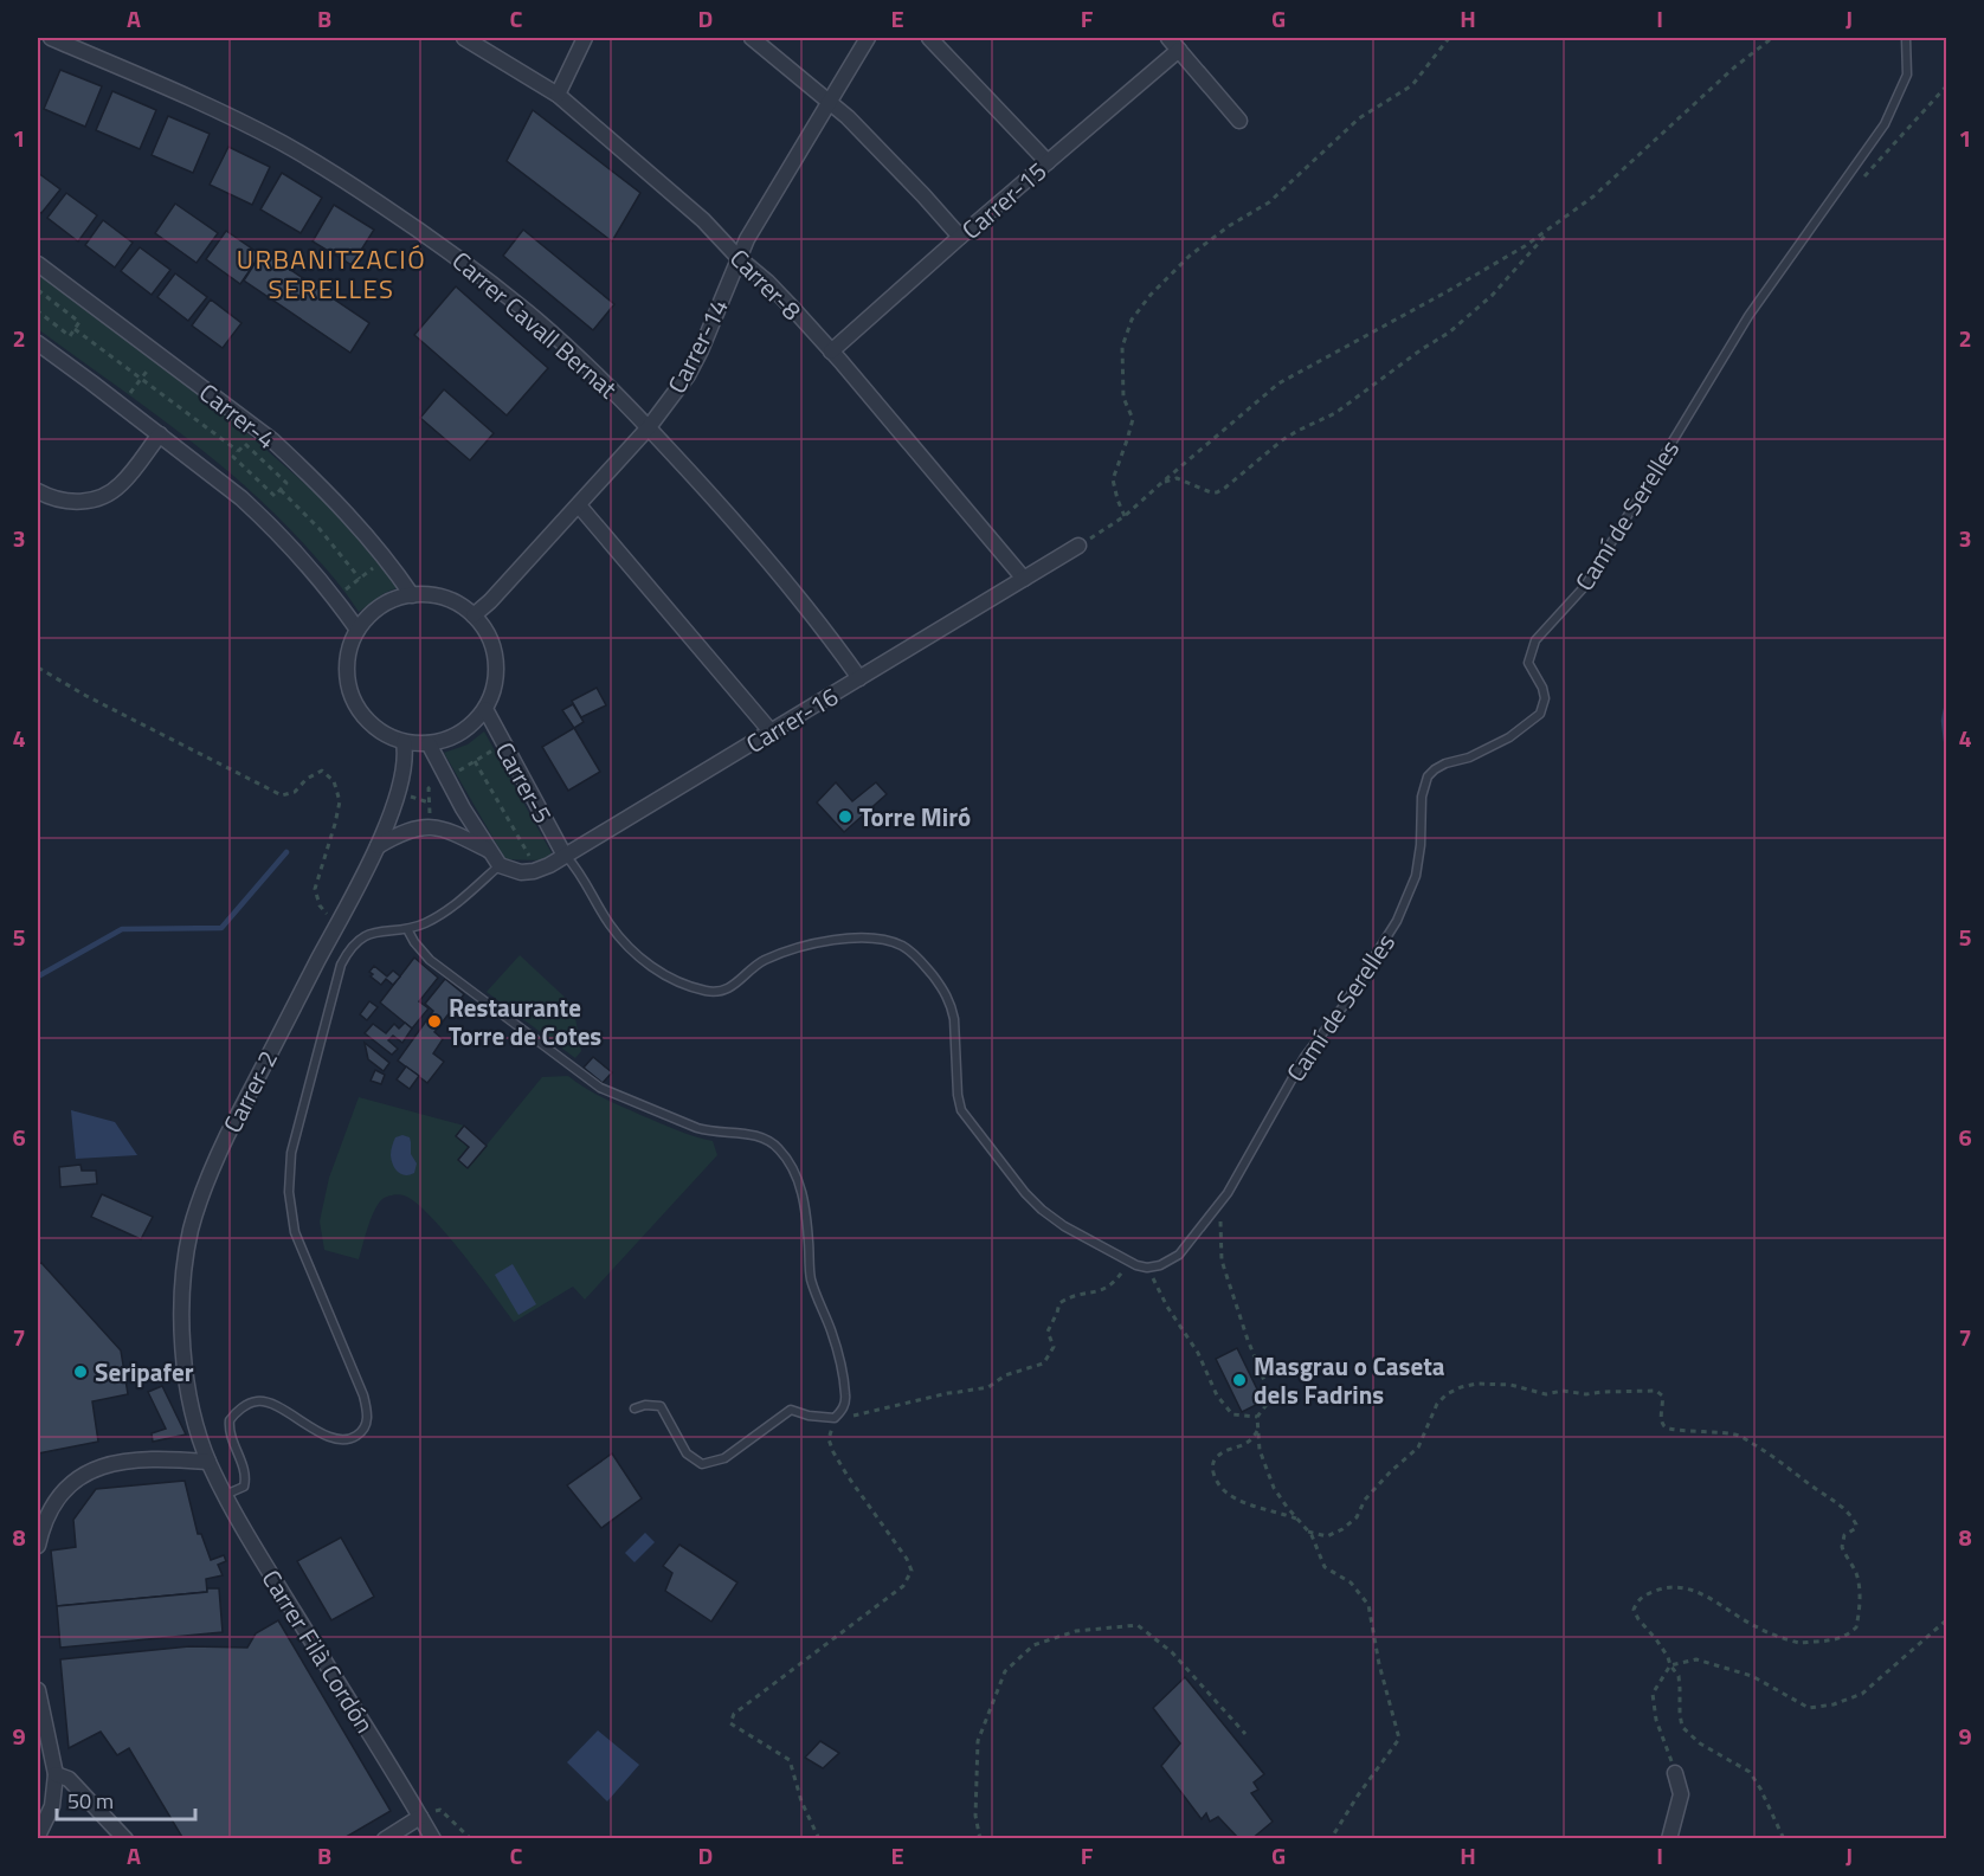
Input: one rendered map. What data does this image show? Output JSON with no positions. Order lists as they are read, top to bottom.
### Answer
{
  "streets": {
    "street": [
      "Carrer-15",
      "Carrer-8",
      "Carrer Cavall Bernat",
      "Carrer-14",
      "Carrer-4",
      "Carrer-16",
      "Carrer-5",
      "Carrer-2",
      "Carrer Filà Cordón"
    ],
    "lane": ["Camí de Serelles"]
  },
  "crossings": [
    ["Carrer-15", "Carrer-8"],
    ["Carrer-8", "Carrer-14"],
    ["Carrer-8", "Carrer-16"],
    ["Carrer Cavall Bernat", "Carrer-14"],
    ["Carrer Cavall Bernat", "Carrer-16"],
    ["Carrer-14", "Carrer-4"],
    ["Carrer-14", "Carrer-5"],
    ["Carrer-14", "Carrer-2"],
    ["Carrer-4", "Carrer-5"],
    ["Carrer-4", "Carrer-2"],
    ["Carrer-16", "Carrer-5"],
    ["Carrer-5", "Carrer-2"],
    ["Carrer-2", "Carrer Filà Cordón"]
  ],
  "districts": ["URBANITZACIÓ SERELLES"],
  "places": [
    "Torre Miró",
    "Restaurante Torre de Cotes",
    "Seripafer",
    "Masgrau o Caseta dels Fadrins"
  ],
  "scale_bar": "50 m",
  "grid": {
    "columns": [
      "A",
      "B",
      "C",
      "D",
      "E",
      "F",
      "G",
      "H",
      "I",
      "J"
    ],
    "rows": [
      "1",
      "2",
      "3",
      "4",
      "5",
      "6",
      "7",
      "8",
      "9"
    ]
  }
}
